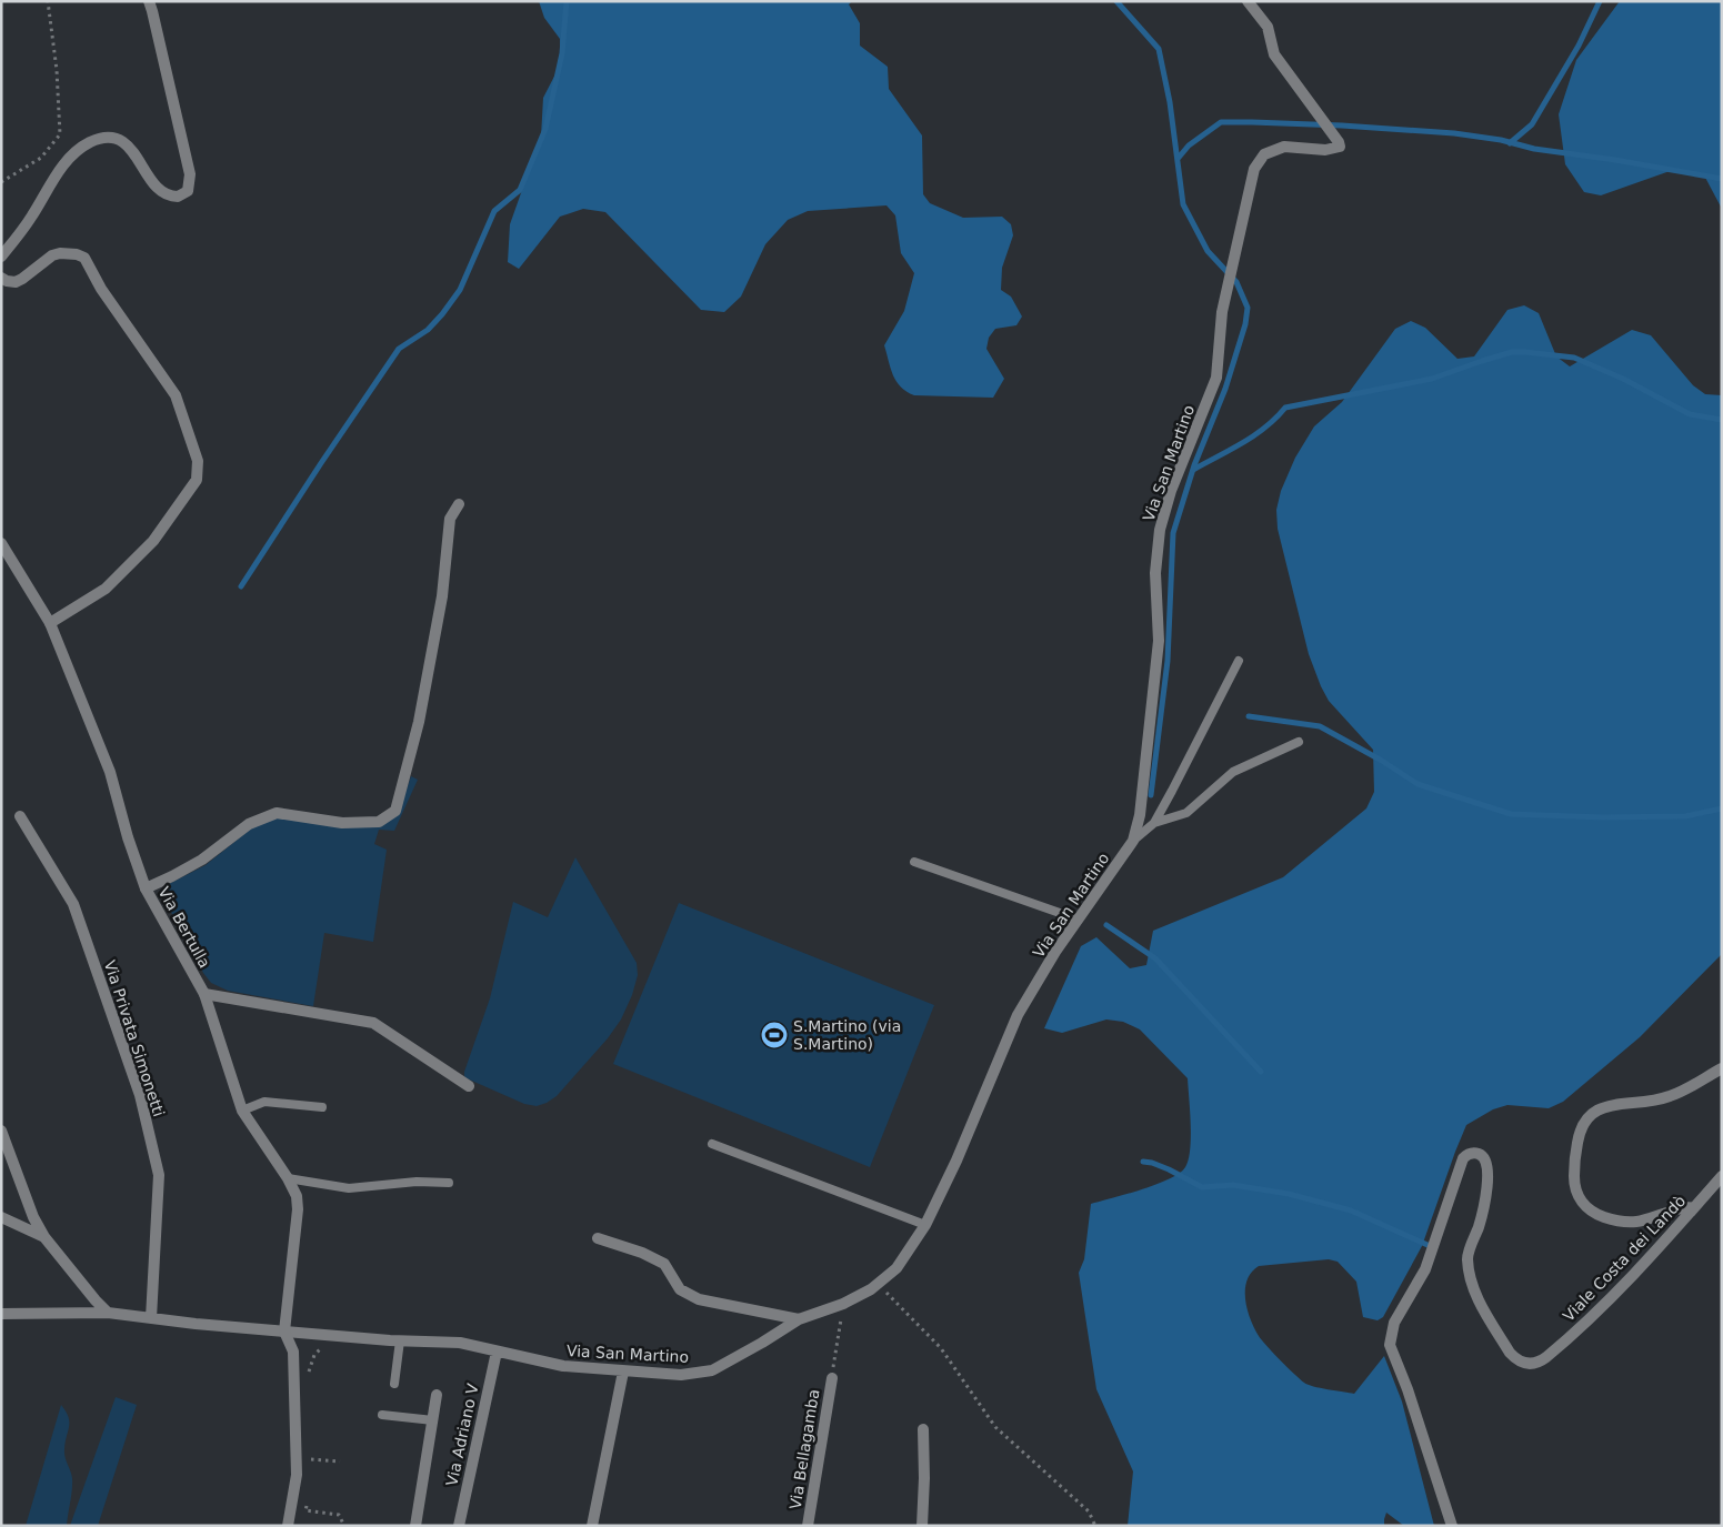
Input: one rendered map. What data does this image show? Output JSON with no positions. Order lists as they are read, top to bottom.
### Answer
{
  "streets": {
    "street": [
      "Via San Martino",
      "Via Bertulla",
      "Via Privata Simonetti",
      "Viale Costa dei Landò",
      "Via Adriano V",
      "Via Bellagamba"
    ]
  },
  "crossings": [
    ["Via San Martino", "Via Bertulla"],
    ["Via San Martino", "Via Privata Simonetti"],
    ["Via San Martino", "Via Adriano V"]
  ],
  "places": {
    "sports": ["S.Martino (via S.Martino)"]
  }
}
